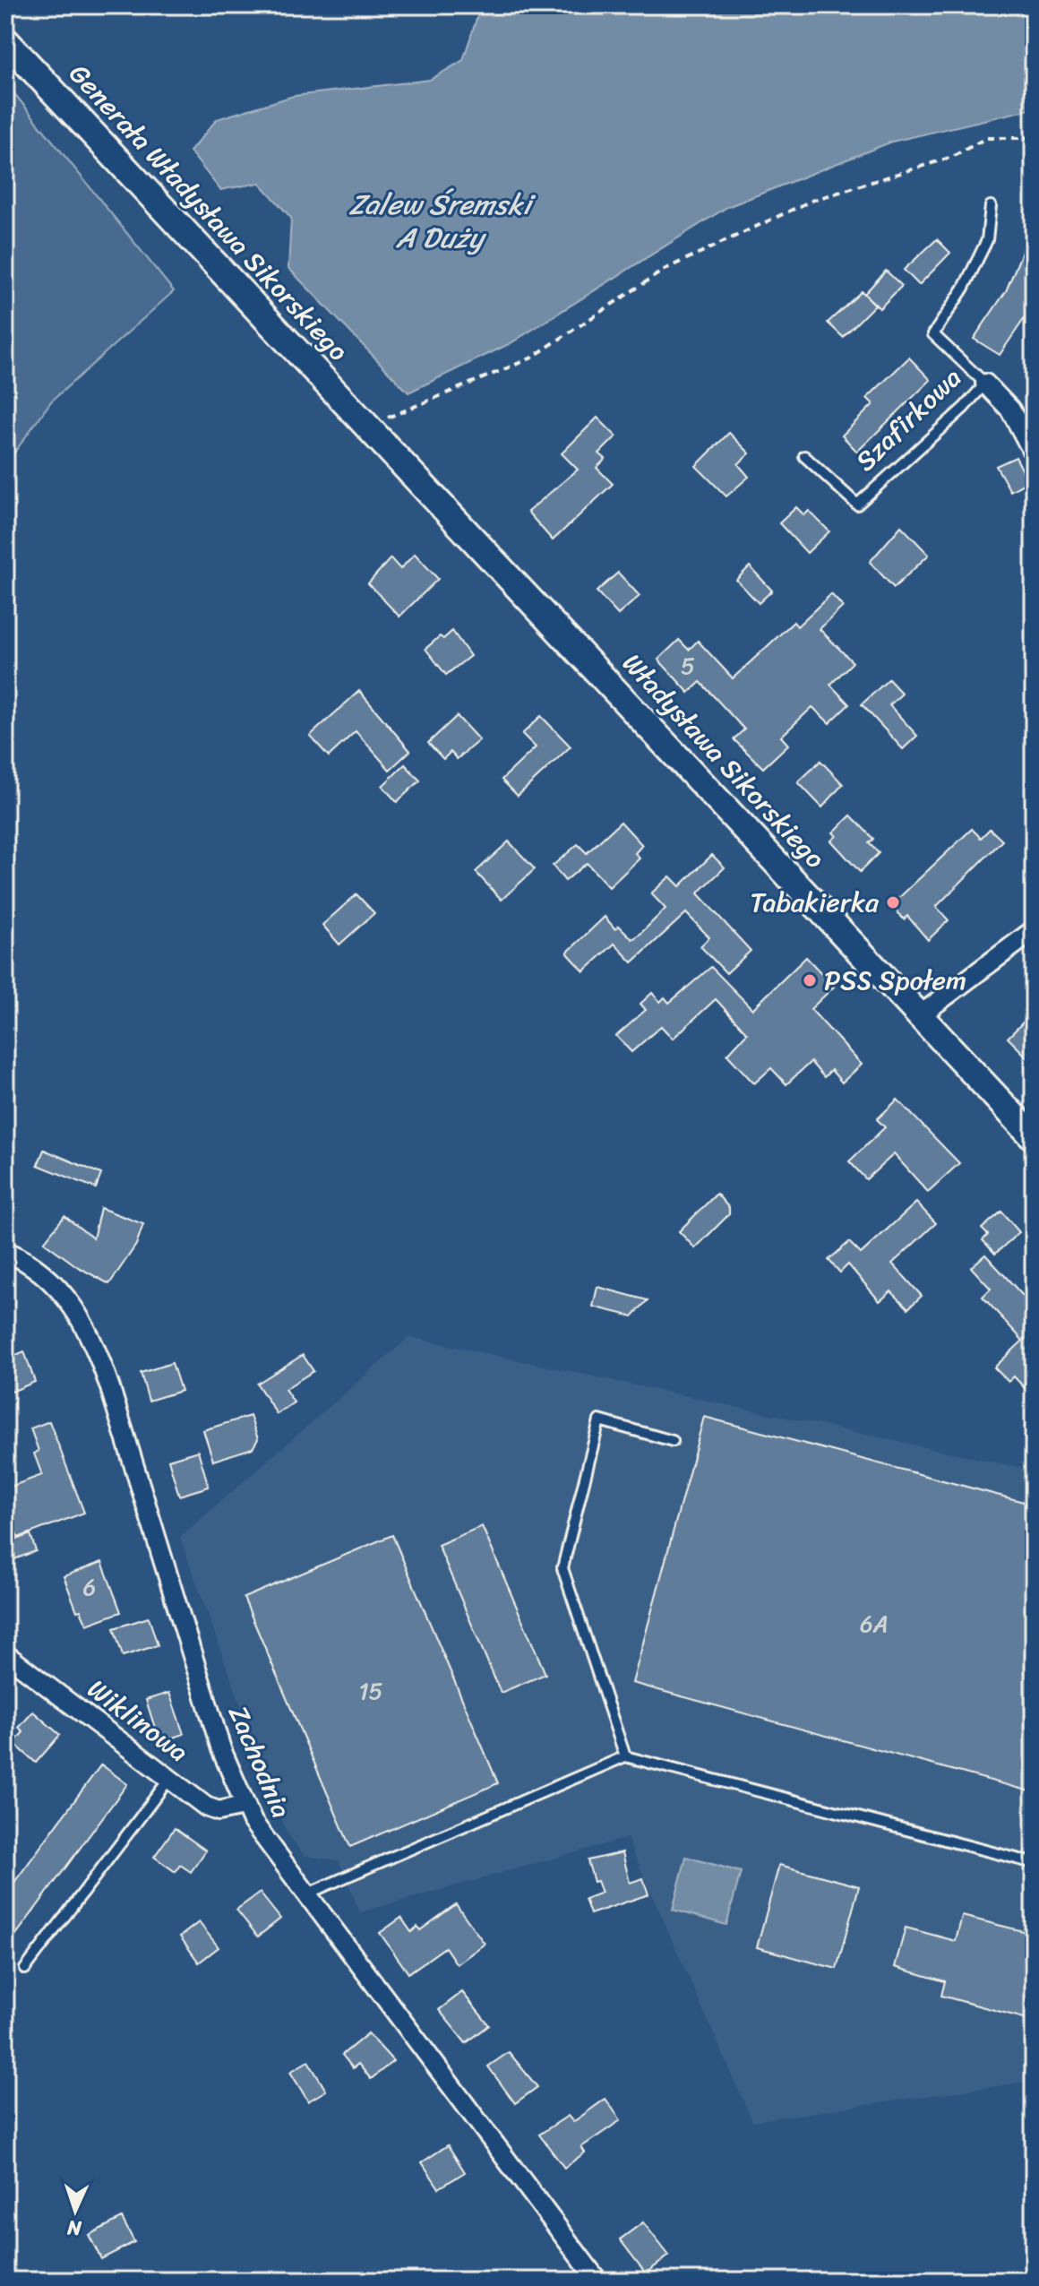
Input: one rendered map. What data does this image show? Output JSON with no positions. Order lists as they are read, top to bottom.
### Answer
{
  "streets": {
    "main road": ["Generała Władysława Sikorskiego", "Władysława Sikorskiego"],
    "street": ["Szafirkowa", "Wiklinowa", "Zachodnia"]
  },
  "crossings": [
    ["Generała Władysława Sikorskiego", "Władysława Sikorskiego"],
    ["Wiklinowa", "Zachodnia"]
  ],
  "water": ["Zalew Śremski A Duży"],
  "places": ["Tabakierka", "PSS Społem"],
  "house_numbers": [
    "5",
    "6",
    "6A",
    "15"
  ],
  "north": "bottom"
}
